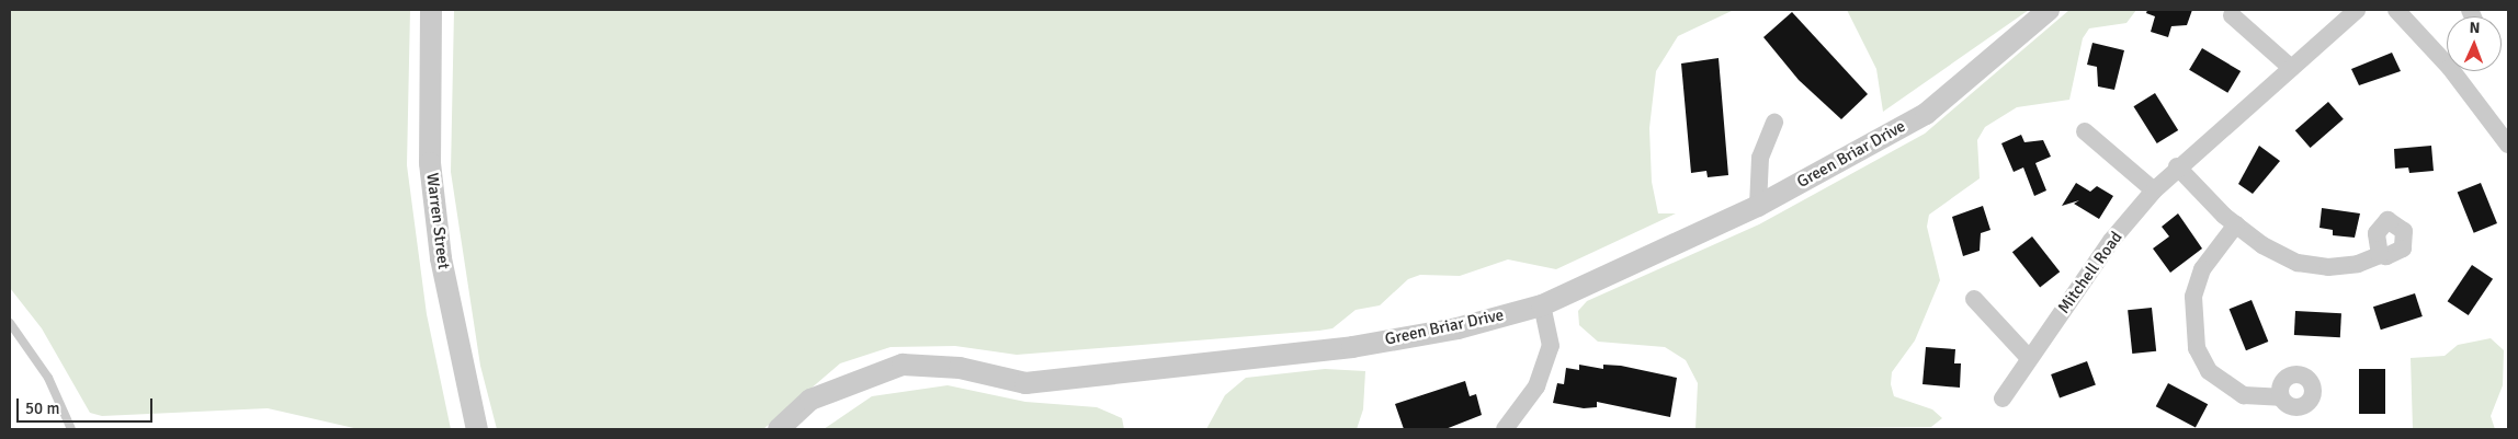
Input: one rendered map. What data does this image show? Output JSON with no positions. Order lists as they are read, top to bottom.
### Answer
{
  "streets": {
    "street": ["Green Briar Drive", "Warren Street", "Mitchell Road"]
  },
  "scale_bar": "50 m",
  "north": "top"
}
